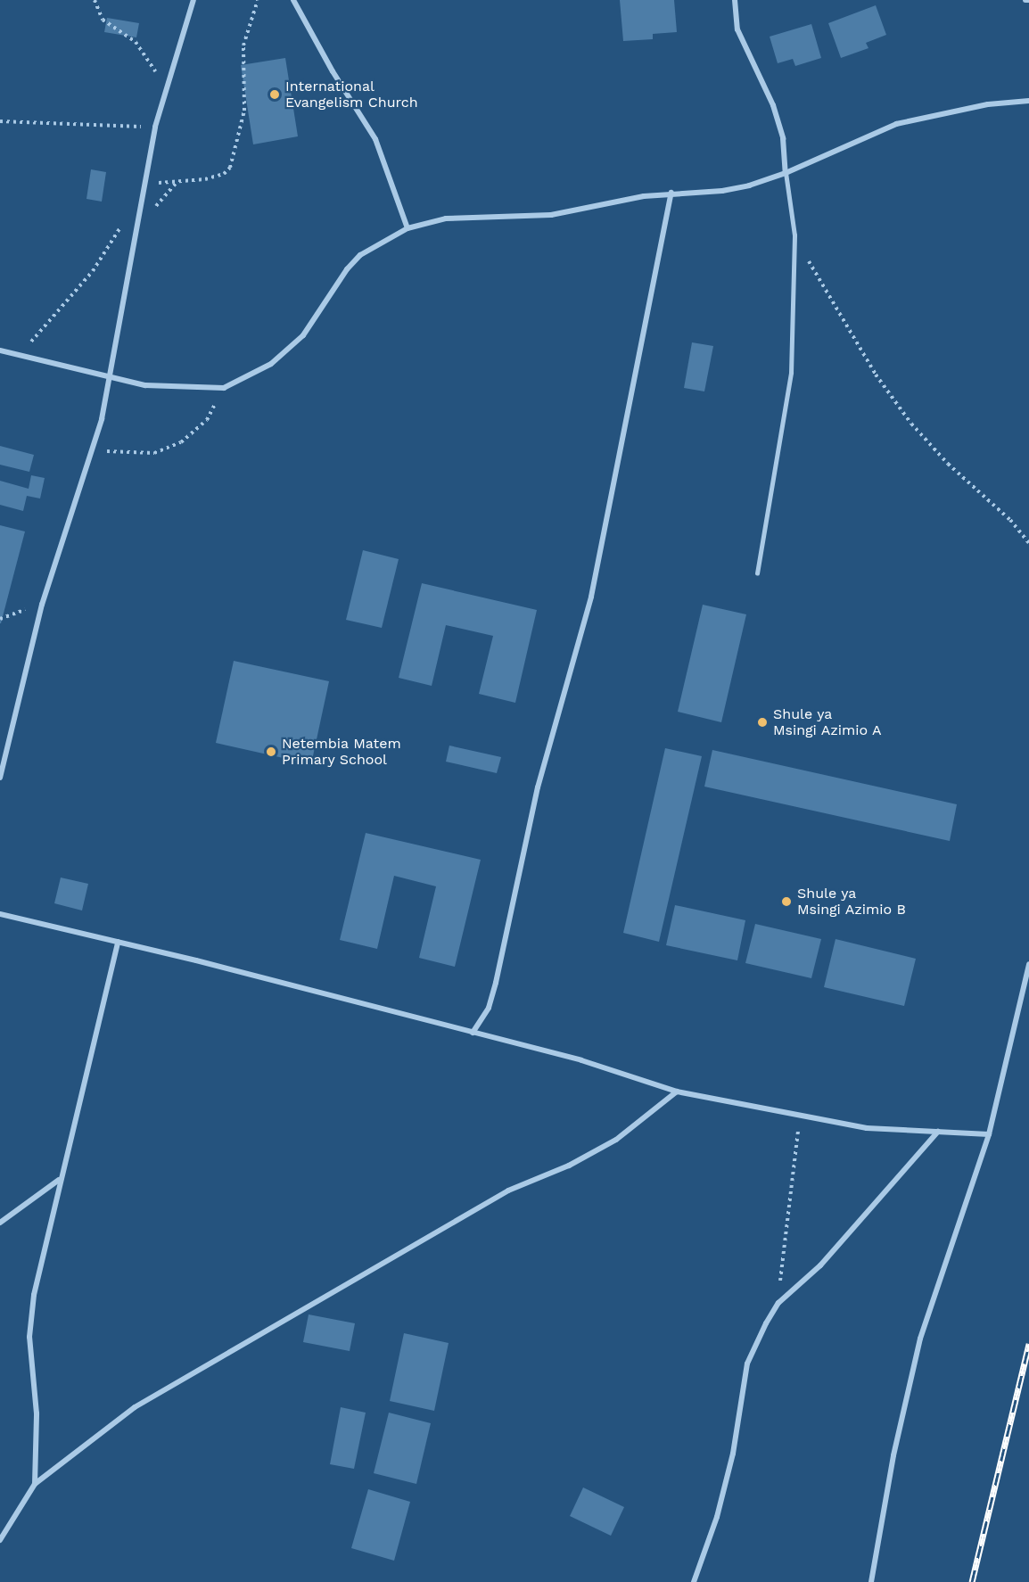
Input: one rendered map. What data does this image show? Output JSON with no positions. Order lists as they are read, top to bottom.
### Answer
{
  "places": [
    "International Evangelism Church",
    "Shule ya Msingi Azimio A",
    "Netembia Matem Primary School",
    "Shule ya Msingi Azimio B"
  ]
}
